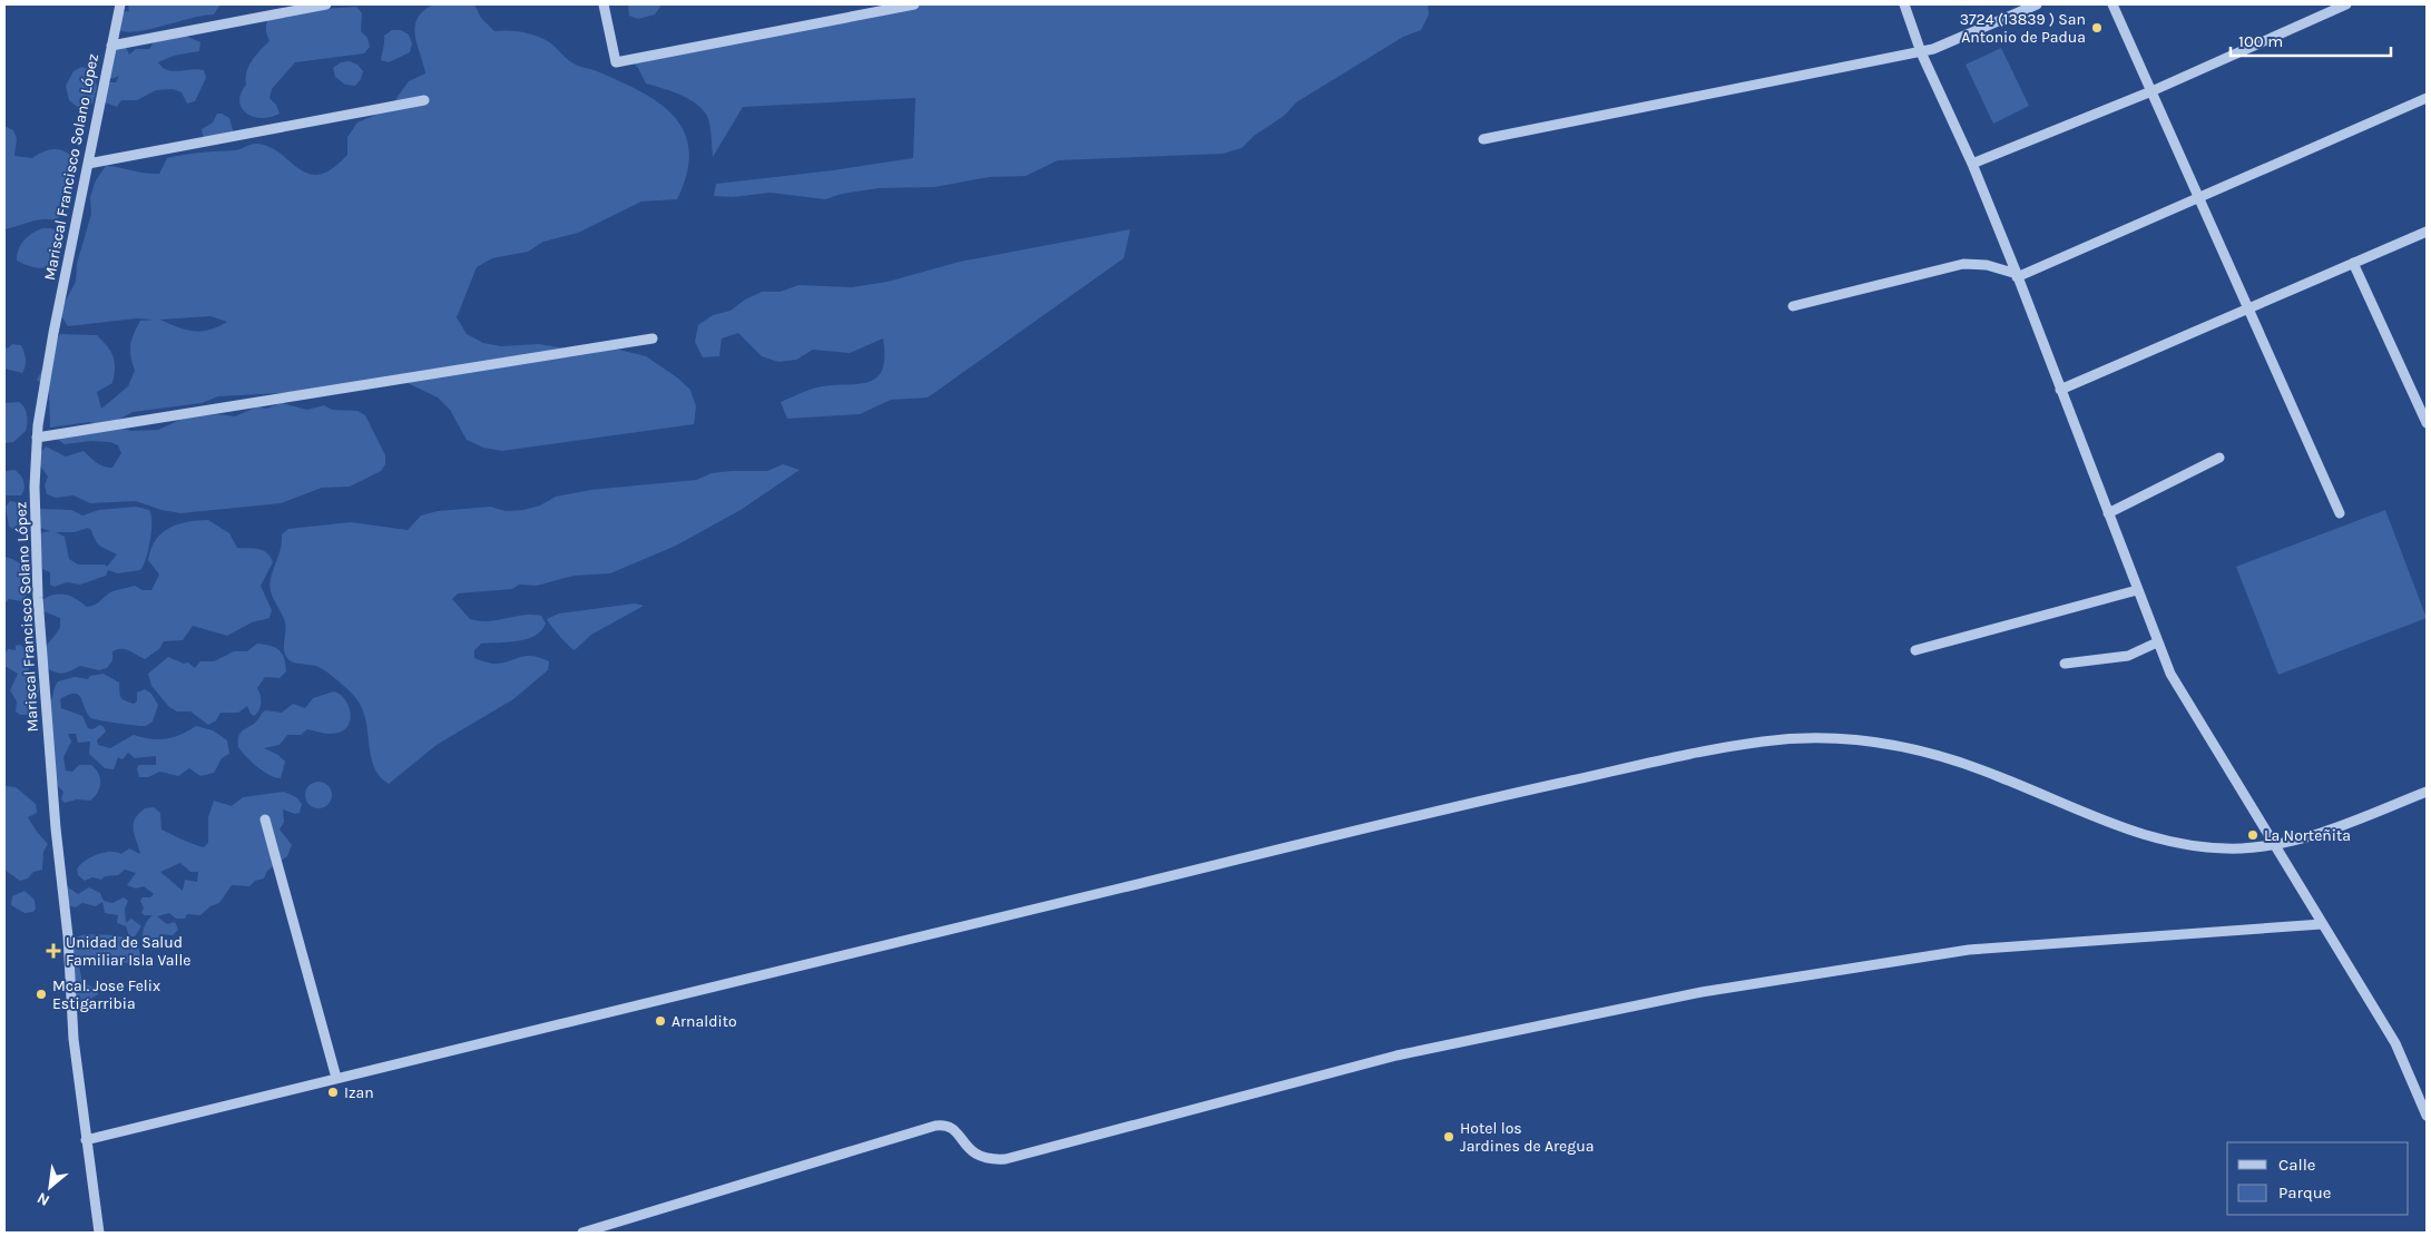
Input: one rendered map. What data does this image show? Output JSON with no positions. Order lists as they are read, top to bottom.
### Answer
{
  "streets": {
    "street": ["Mariscal Francisco Solano López"]
  },
  "places": {
    "other": [
      "3724 (13839 ) San Antonio de Padua",
      "La Norteñita",
      "Mcal. Jose Felix Estigarribia",
      "Arnaldito",
      "Izan",
      "Hotel los Jardines de Aregua"
    ],
    "health": ["Unidad de Salud Familiar Isla Valle"]
  },
  "legend": ["Calle", "Parque"],
  "scale_bar": "100 m",
  "north": "bottom left"
}
